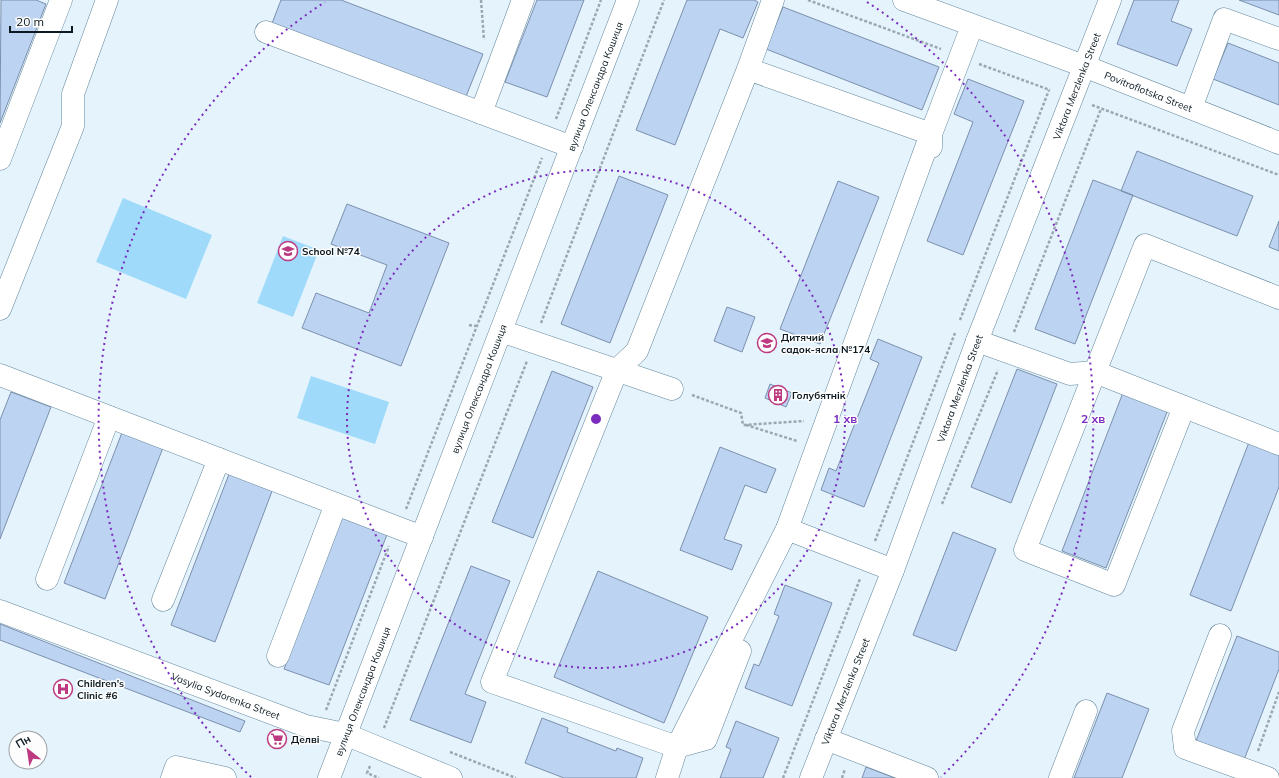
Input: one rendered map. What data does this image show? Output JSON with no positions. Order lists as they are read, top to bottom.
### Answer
{
  "streets": {
    "street": [
      "Viktora Merzlenka Street",
      "вулиця Олександра Кошиця",
      "Povitroflotska Street",
      "Vasylia Sydorenka Street"
    ]
  },
  "crossings": [
    ["Viktora Merzlenka Street", "Povitroflotska Street"],
    ["вулиця Олександра Кошиця", "Vasylia Sydorenka Street"]
  ],
  "places": {
    "school or university": ["School №74", "Дитячий садок-ясла №174"],
    "building": ["Голубятнік"],
    "hospital": ["Children's Clinic #6"],
    "supermarket": ["Делві"]
  },
  "scale_bar": "20 m",
  "north": "top left",
  "rings": ["1 хв", "2 хв"]
}
